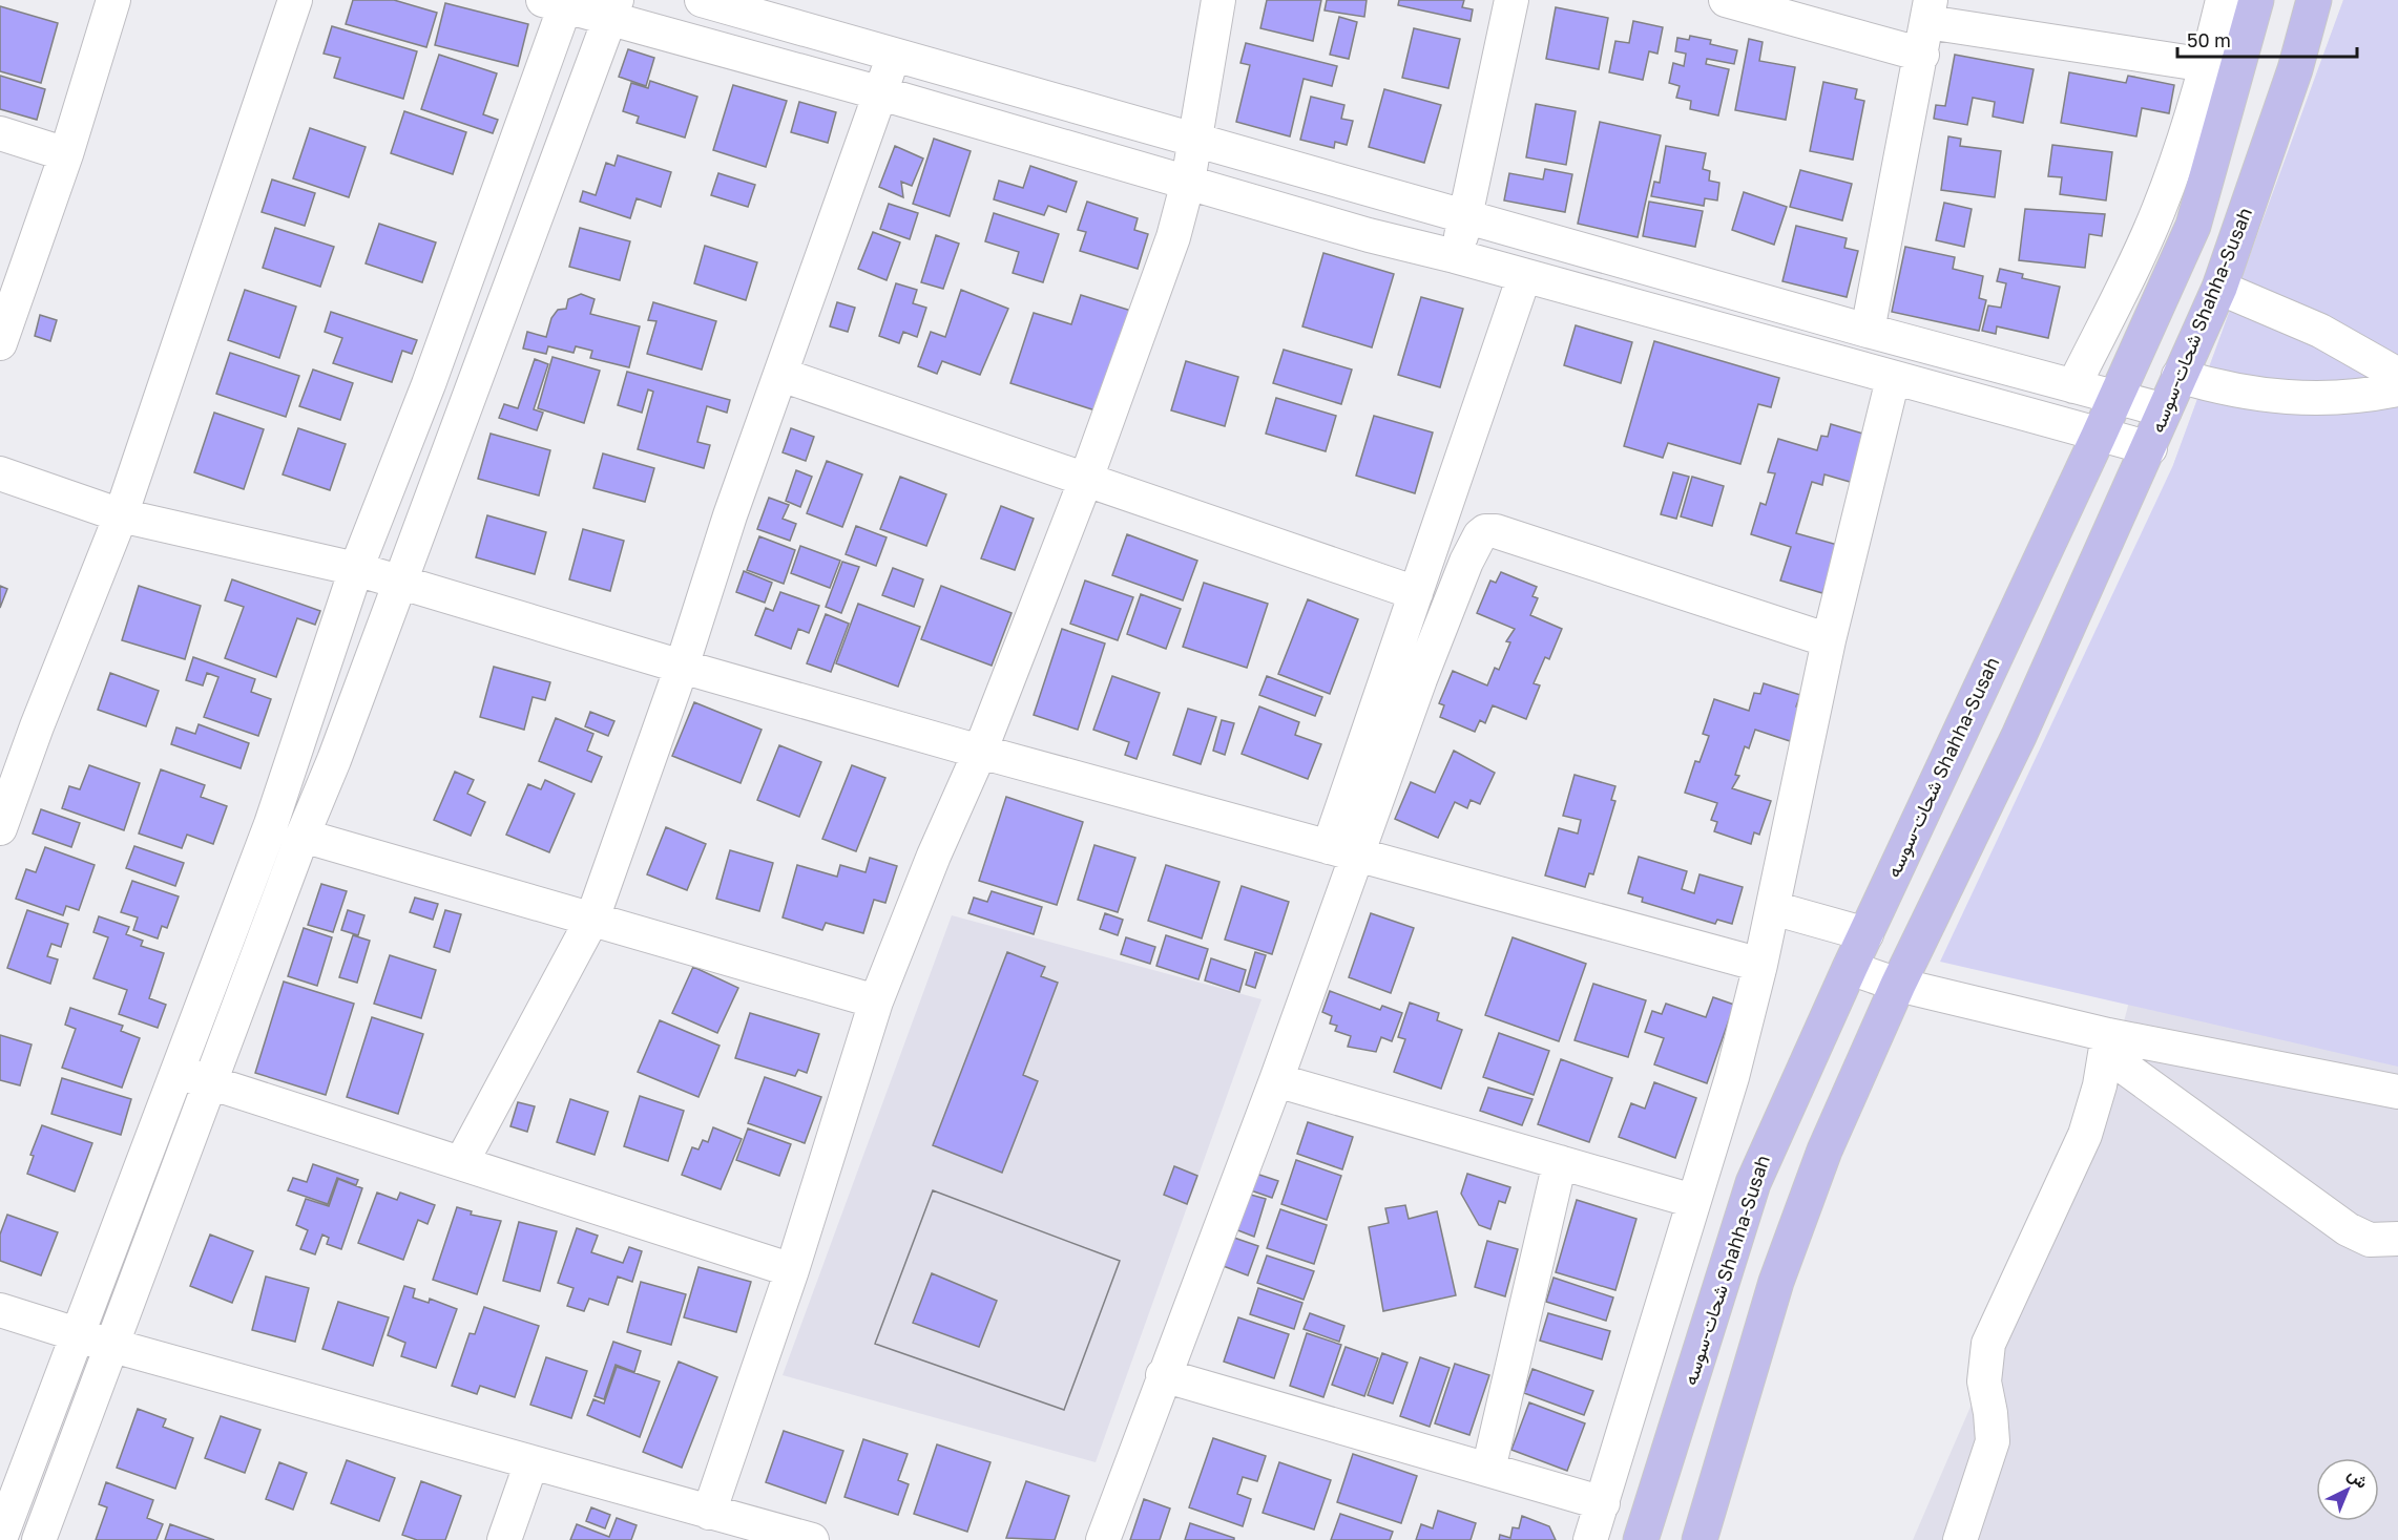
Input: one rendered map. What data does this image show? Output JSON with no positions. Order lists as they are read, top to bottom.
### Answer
{
  "streets": {
    "main road": ["شحات-سوسه Shahha-Susah"]
  },
  "scale_bar": "50 m",
  "north": "top right"
}
